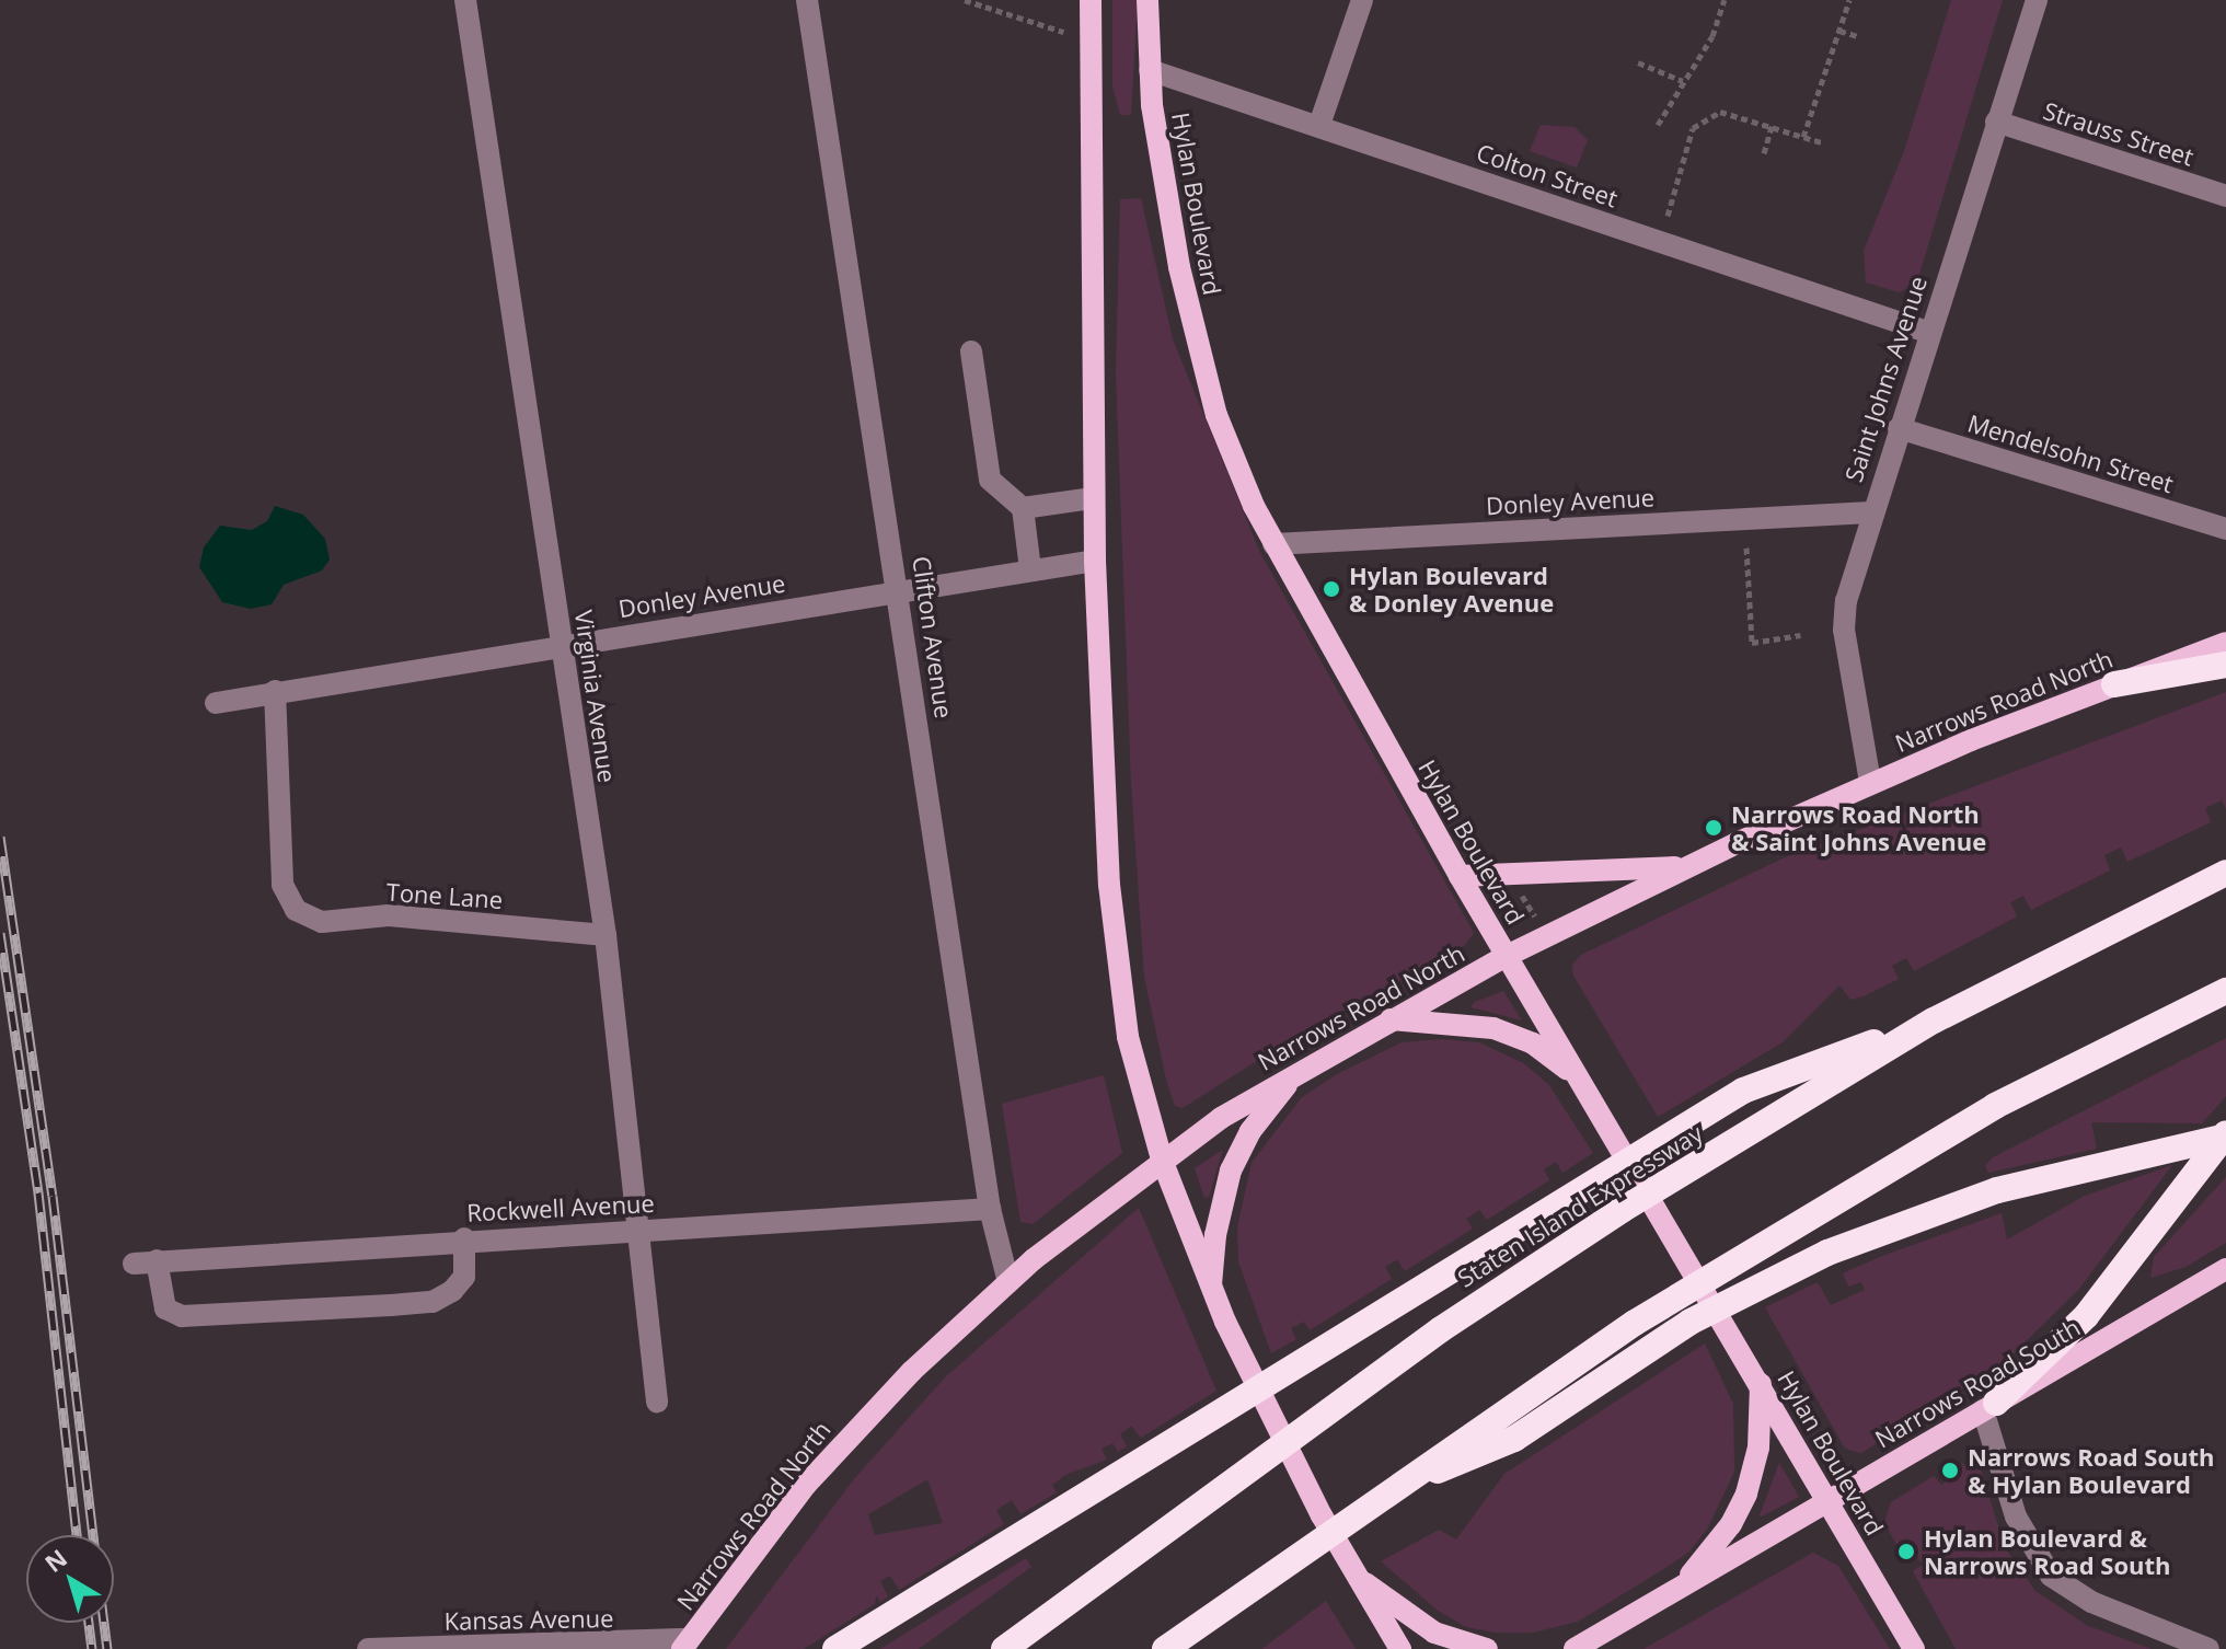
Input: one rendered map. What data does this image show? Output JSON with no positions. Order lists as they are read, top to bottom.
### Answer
{
  "streets": {
    "highway": ["Staten Island Expressway"],
    "main road": ["Hylan Boulevard", "Narrows Road North", "Narrows Road South"],
    "street": [
      "Strauss Street",
      "Colton Street",
      "Saint Johns Avenue",
      "Mendelsohn Street",
      "Donley Avenue",
      "Clifton Avenue",
      "Virginia Avenue",
      "Tone Lane",
      "Rockwell Avenue",
      "Kansas Avenue"
    ]
  },
  "crossings": [
    ["Strauss Street", "Saint Johns Avenue"],
    ["Colton Street", "Hylan Boulevard"],
    ["Colton Street", "Saint Johns Avenue"],
    ["Hylan Boulevard", "Donley Avenue"],
    ["Hylan Boulevard", "Narrows Road North"],
    ["Hylan Boulevard", "Narrows Road South"],
    ["Saint Johns Avenue", "Mendelsohn Street"],
    ["Saint Johns Avenue", "Donley Avenue"],
    ["Saint Johns Avenue", "Narrows Road North"],
    ["Donley Avenue", "Clifton Avenue"],
    ["Donley Avenue", "Virginia Avenue"],
    ["Donley Avenue", "Tone Lane"],
    ["Clifton Avenue", "Narrows Road North"],
    ["Clifton Avenue", "Rockwell Avenue"],
    ["Virginia Avenue", "Tone Lane"],
    ["Virginia Avenue", "Rockwell Avenue"],
    ["Narrows Road North", "Kansas Avenue"]
  ],
  "places": [
    "Hylan Boulevard & Donley Avenue",
    "Narrows Road North & Saint Johns Avenue",
    "Narrows Road South & Hylan Boulevard",
    "Hylan Boulevard & Narrows Road South"
  ],
  "north": "top left"
}
